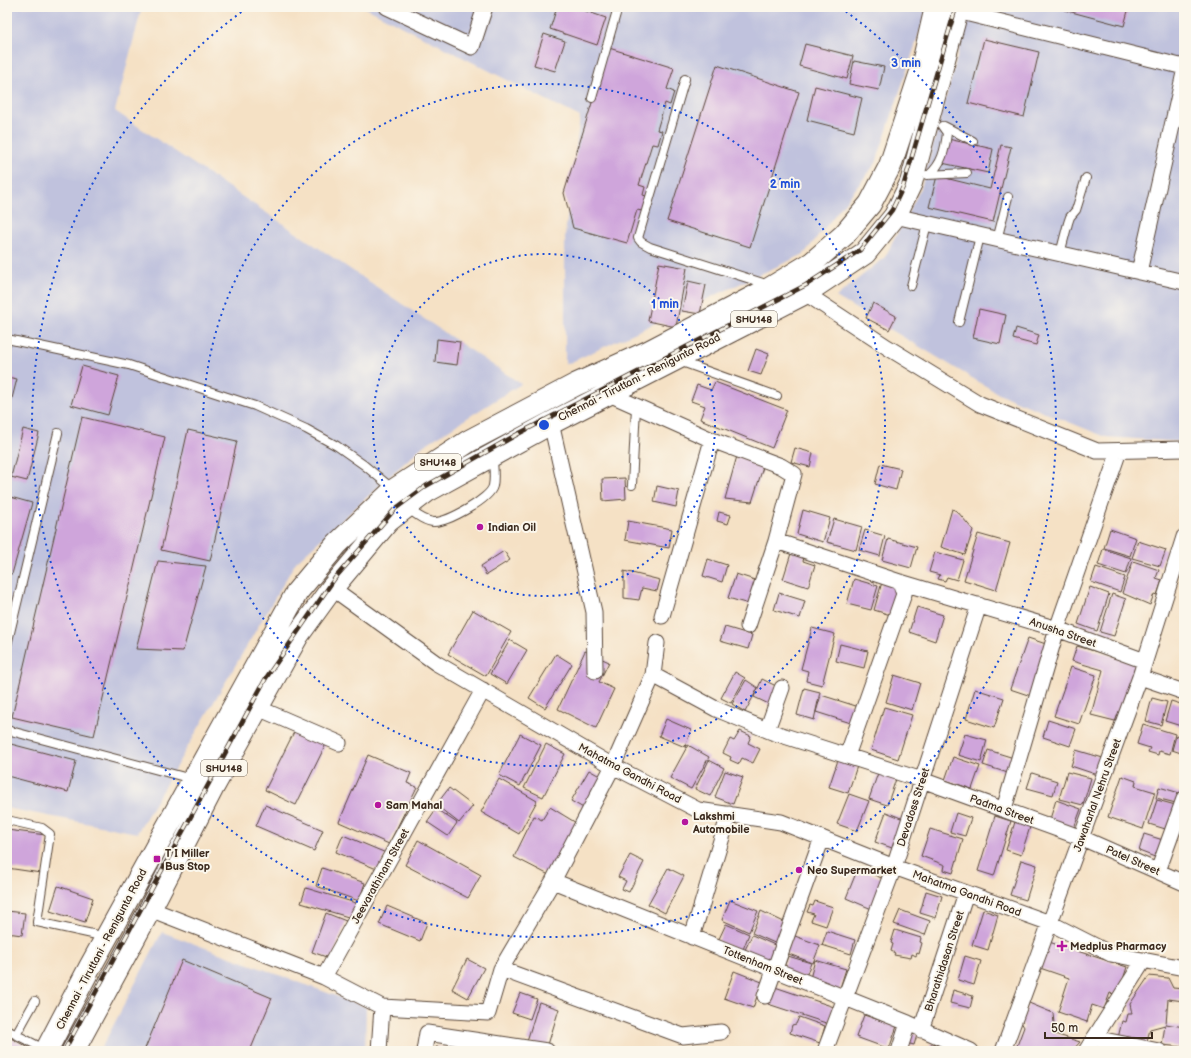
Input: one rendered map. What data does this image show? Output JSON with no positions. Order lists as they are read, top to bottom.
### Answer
{
  "streets": {
    "highway": ["SHU148", "Chennai - Tiruttani - Renigunta Road"],
    "street": [
      "Anusha Street",
      "Mahatma Gandhi Road",
      "Jawaharlal Nehru Street",
      "Devadoss Street",
      "Padma Street",
      "Patel Street",
      "Jeevarathinam Street",
      "Bharathidasan Street",
      "Tottenham Street"
    ]
  },
  "crossings": [
    ["Chennai - Tiruttani - Renigunta Road", "Mahatma Gandhi Road"],
    ["Anusha Street", "Jawaharlal Nehru Street"],
    ["Anusha Street", "Devadoss Street"],
    ["Mahatma Gandhi Road", "Jawaharlal Nehru Street"],
    ["Mahatma Gandhi Road", "Devadoss Street"],
    ["Mahatma Gandhi Road", "Jeevarathinam Street"],
    ["Mahatma Gandhi Road", "Bharathidasan Street"],
    ["Jawaharlal Nehru Street", "Padma Street"],
    ["Jawaharlal Nehru Street", "Patel Street"],
    ["Devadoss Street", "Padma Street"],
    ["Devadoss Street", "Tottenham Street"],
    ["Padma Street", "Patel Street"],
    ["Bharathidasan Street", "Tottenham Street"]
  ],
  "places": {
    "other": [
      "Indian Oil",
      "Sam Mahal",
      "Lakshmi Automobile",
      "Neo Supermarket"
    ],
    "transit": ["T I Miller Bus Stop"],
    "health": ["Medplus Pharmacy"]
  },
  "scale_bar": "50 m",
  "rings": ["3 min", "2 min", "1 min"]
}
